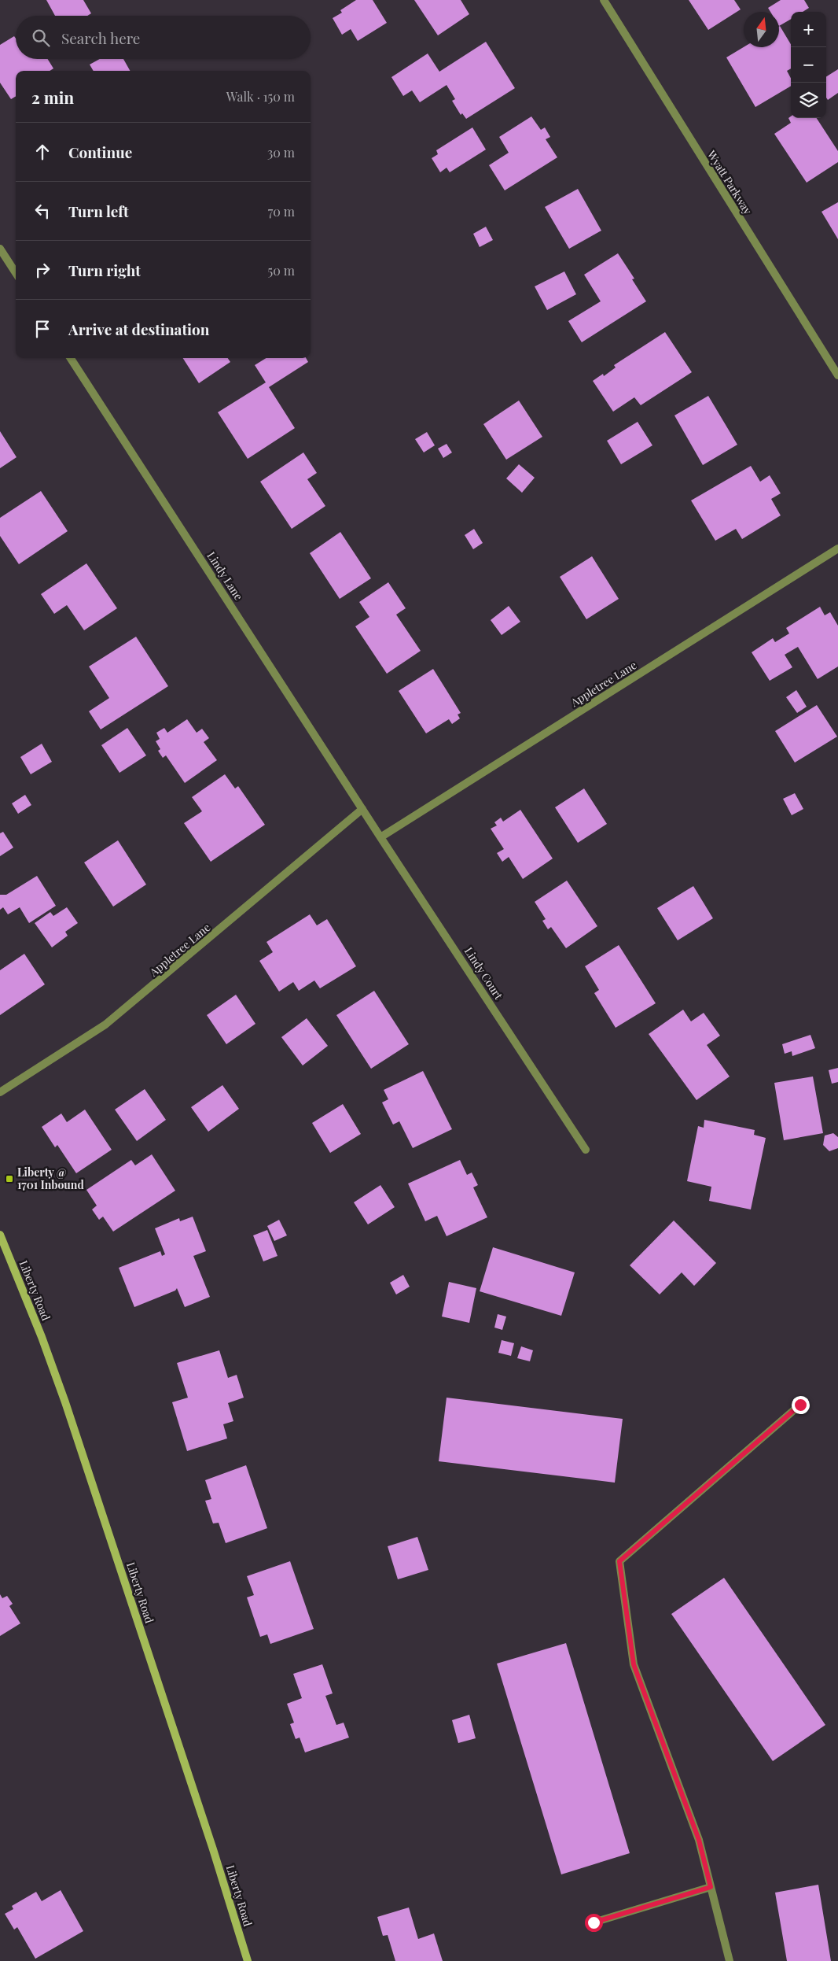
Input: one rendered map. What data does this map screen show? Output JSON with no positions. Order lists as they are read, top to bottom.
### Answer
{
  "streets": {
    "main road": ["Liberty Road"],
    "street": [
      "Wyatt Parkway",
      "Lindy Lane",
      "Appletree Lane",
      "Lindy Court"
    ]
  },
  "crossings": [
    ["Lindy Lane", "Appletree Lane"],
    ["Lindy Lane", "Lindy Court"],
    ["Appletree Lane", "Lindy Court"]
  ],
  "places": {
    "transit": ["Liberty @ 1701 Inbound"]
  },
  "north": "top",
  "page": {
    "map_buttons": ["+", "−"],
    "search": "Search here",
    "heading": ["2 min", "Walk · 150 m"],
    "list": [
      ["Continue", "30 m"],
      ["Turn left", "70 m"],
      ["Turn right", "50 m"],
      "Arrive at destination"
    ]
  }
}
